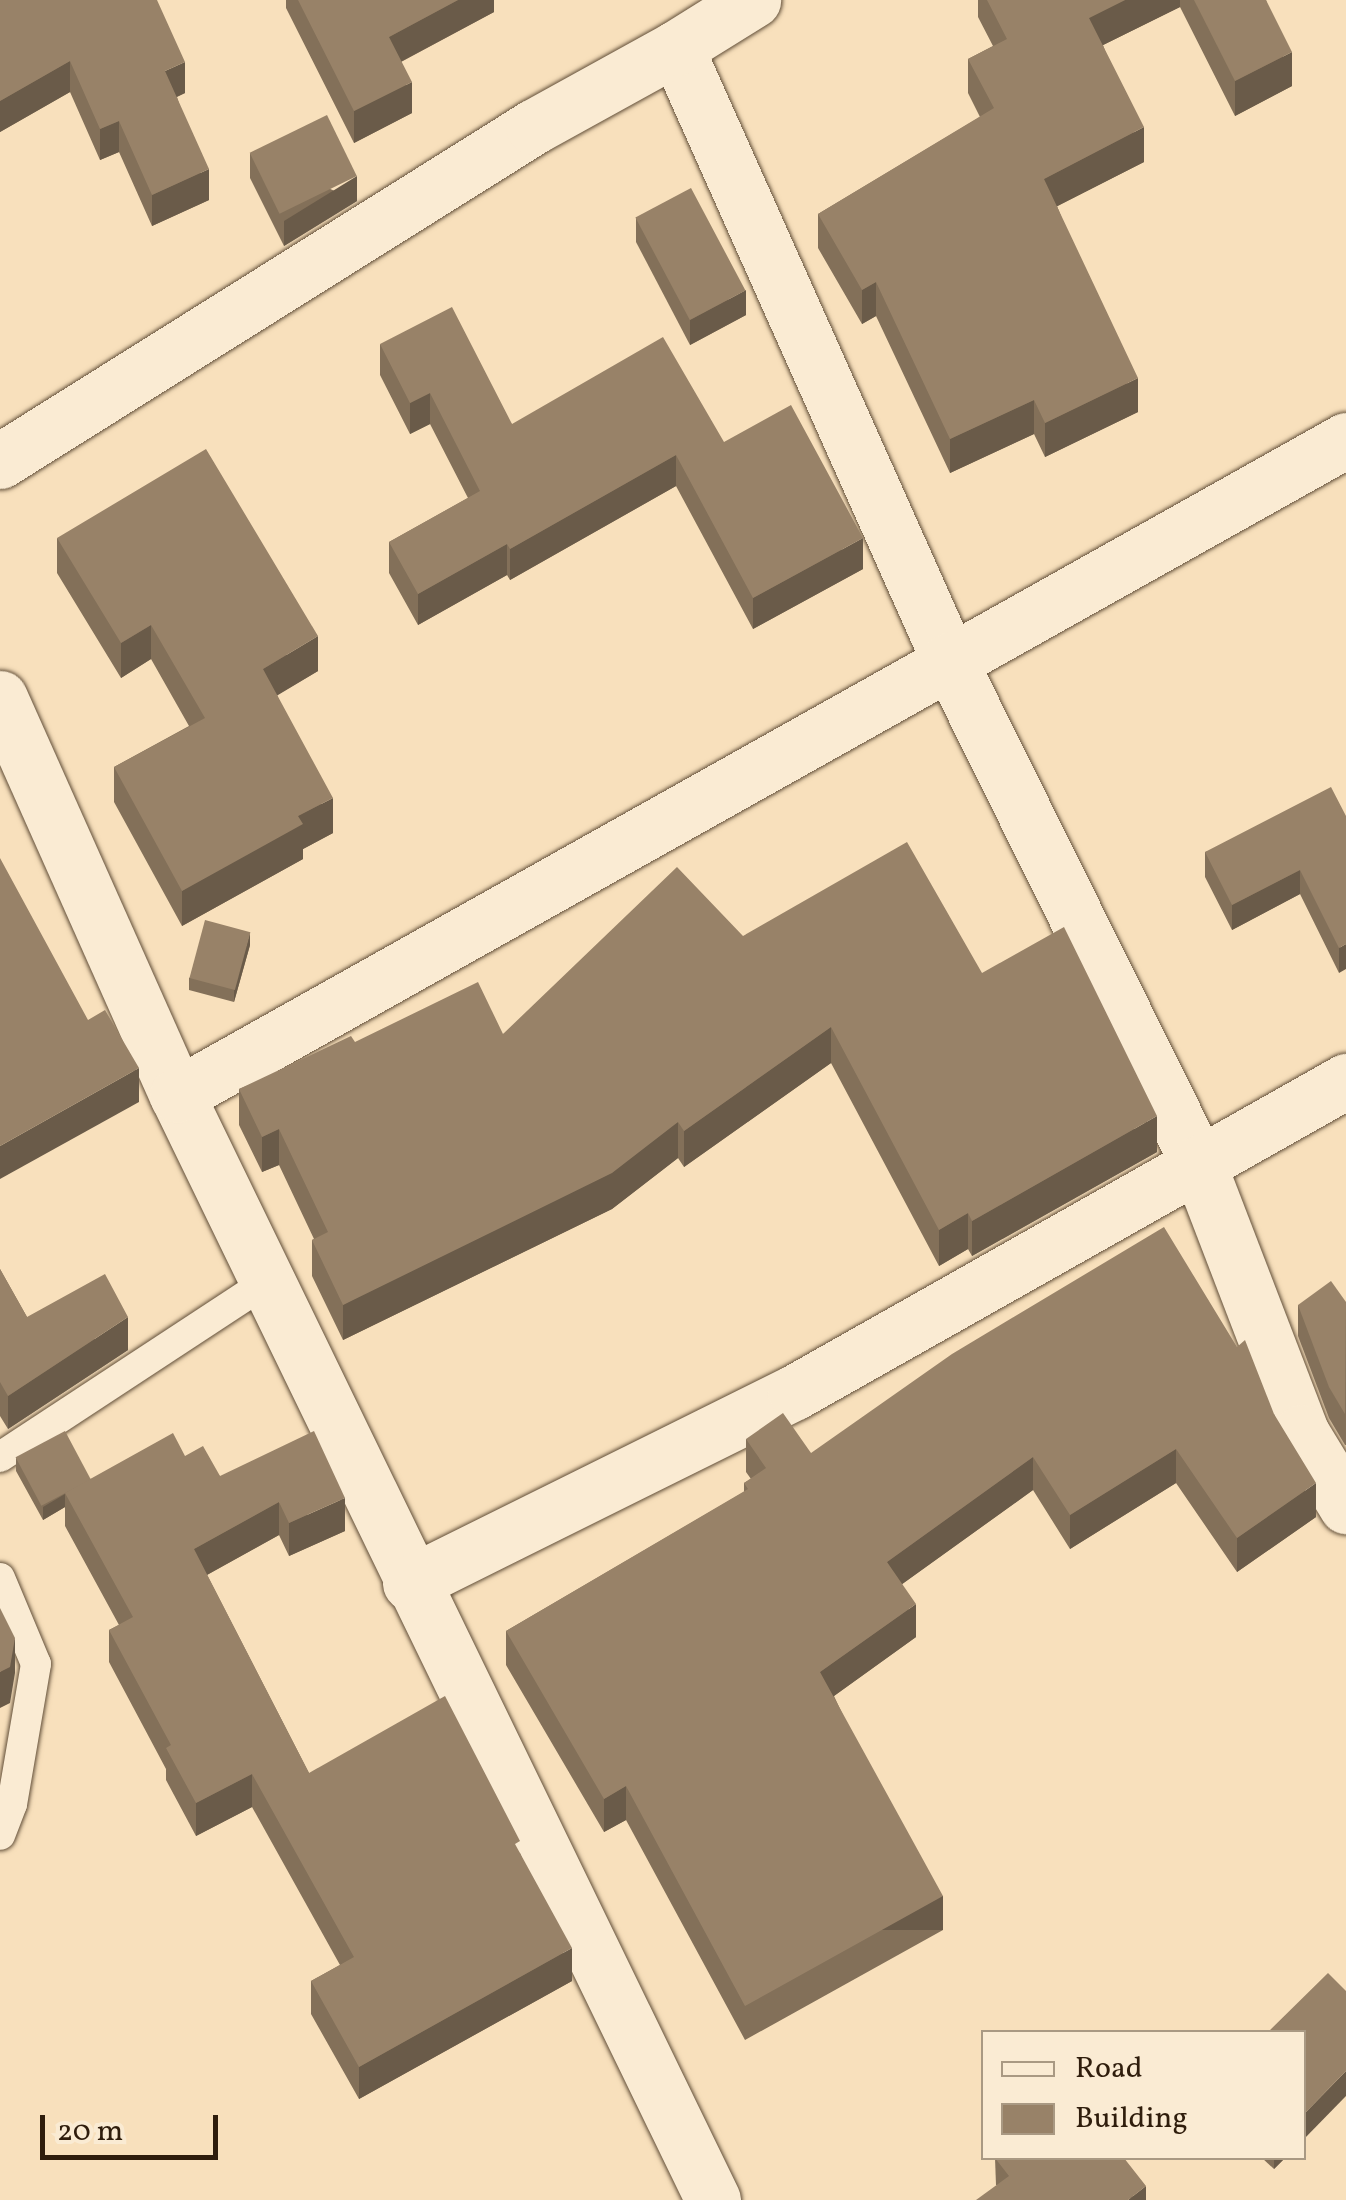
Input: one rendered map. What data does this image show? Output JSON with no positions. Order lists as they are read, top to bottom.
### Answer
{
  "legend": ["Road", "Building"],
  "scale_bar": "20 m"
}
